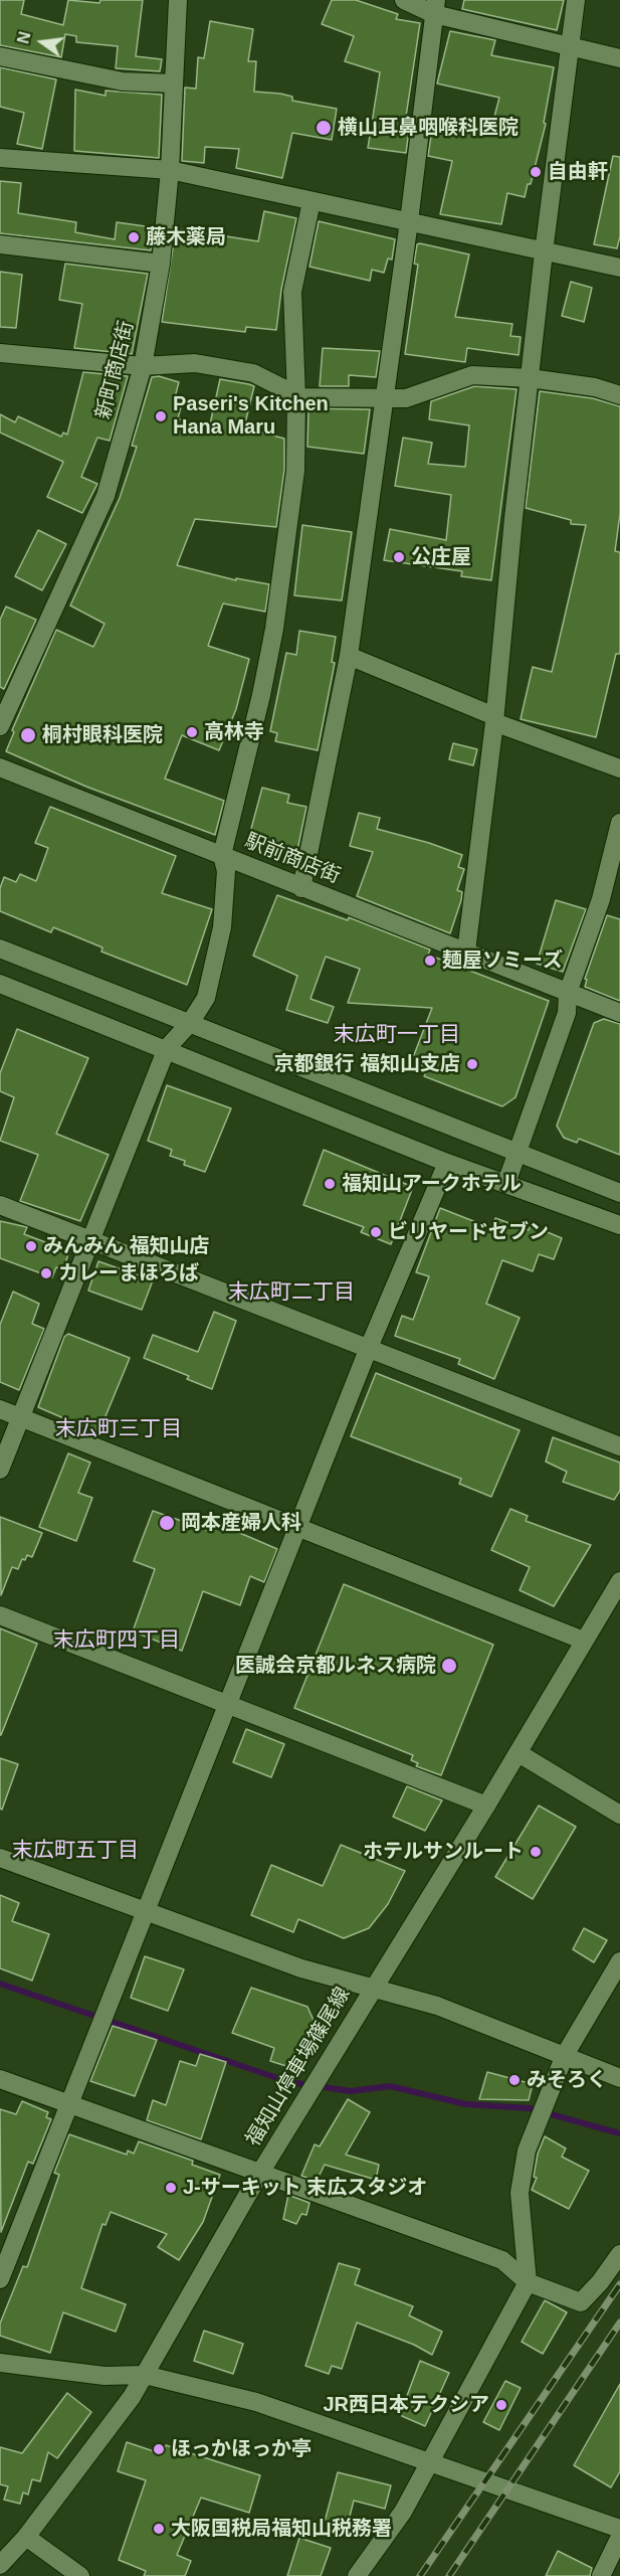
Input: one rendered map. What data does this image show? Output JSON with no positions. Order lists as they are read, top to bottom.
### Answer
{
  "streets": {
    "street": ["新町商店街", "駅前商店街", "福知山停車場篠尾線"]
  },
  "districts": [
    "末広町一丁目",
    "末広町二丁目",
    "末広町三丁目",
    "末広町四丁目",
    "末広町五丁目"
  ],
  "places": [
    "横山耳鼻咽喉科医院",
    "自由軒",
    "藤木薬局",
    "Paseri's Kitchen Hana Maru",
    "公庄屋",
    "高林寺",
    "桐村眼科医院",
    "麺屋ソミーズ",
    "京都銀行 福知山支店",
    "福知山アークホテル",
    "ビリヤードセブン",
    "みんみん 福知山店",
    "カレーまほろば",
    "岡本産婦人科",
    "医誠会京都ルネス病院",
    "ホテルサンルート",
    "みそろく",
    "J-サーキット 末広スタジオ",
    "JR西日本テクシア",
    "ほっかほっか亭",
    "大阪国税局福知山税務署"
  ],
  "north": "left"
}
